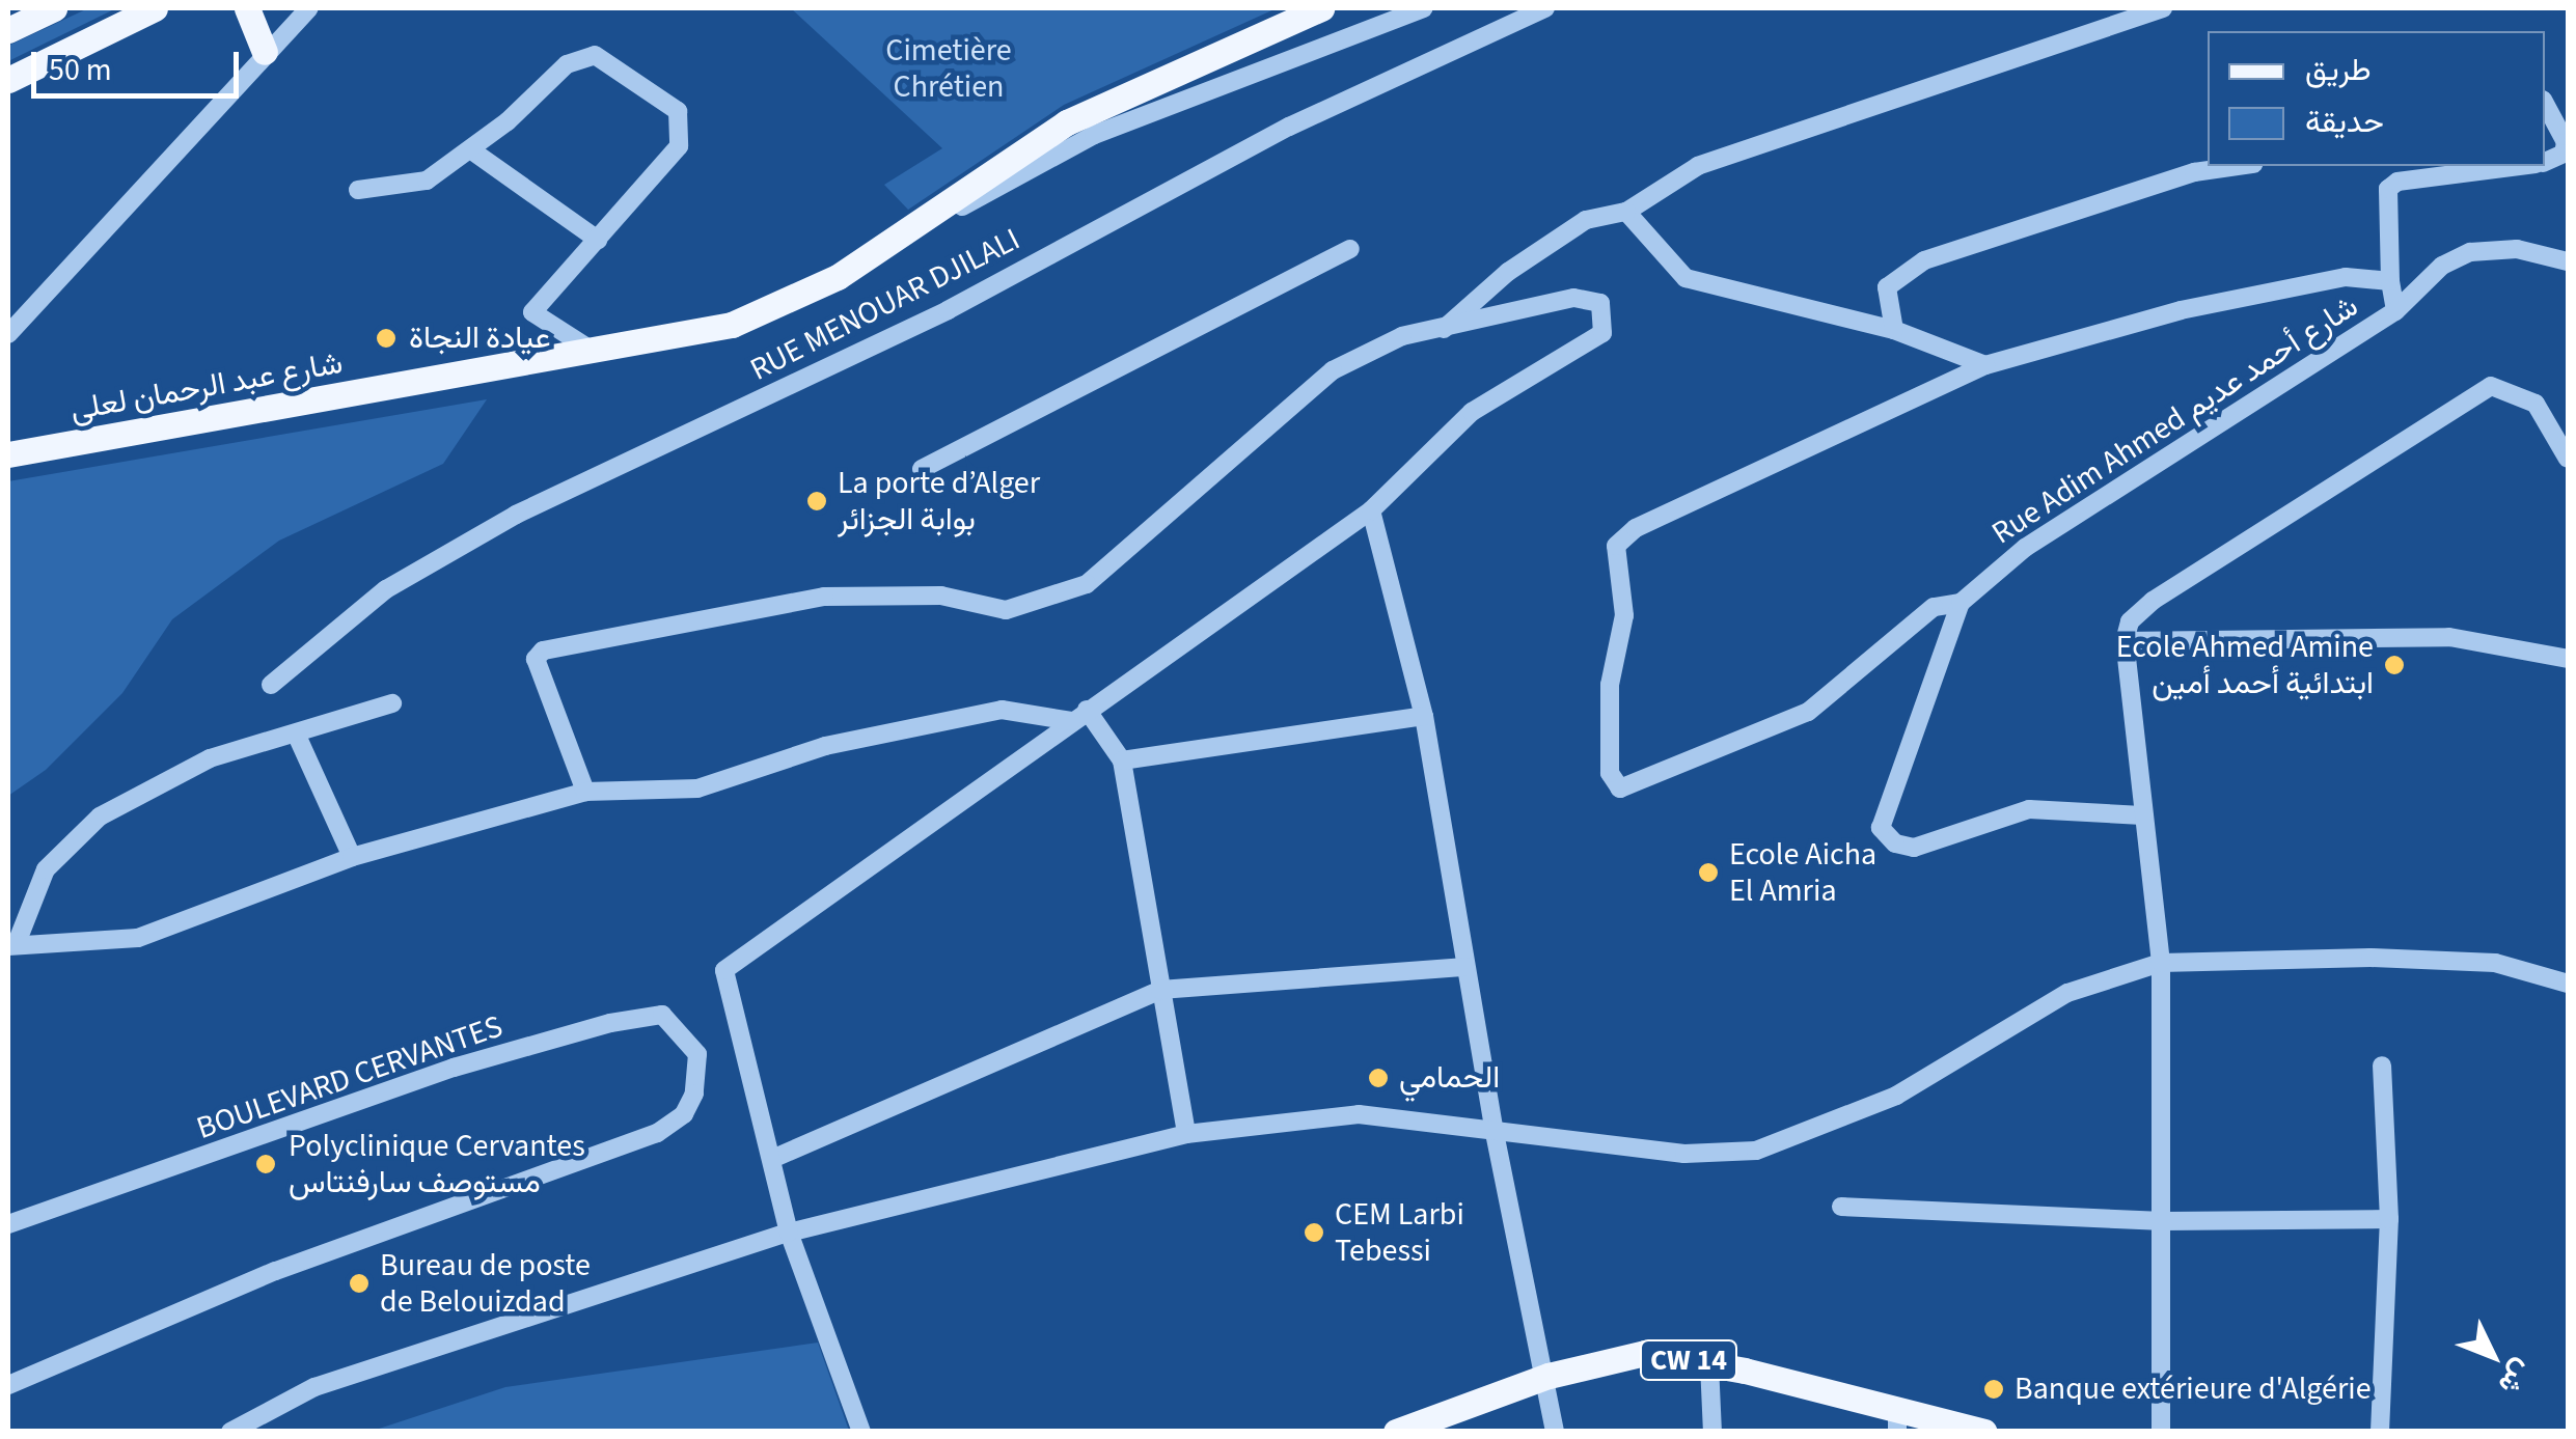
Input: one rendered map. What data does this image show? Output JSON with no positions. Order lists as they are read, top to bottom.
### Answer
{
  "streets": {
    "main road": ["شارع عبد الرحمان لعلى", "CW 14"],
    "street": ["RUE MENOUAR DJILALI", "Rue Adim Ahmed شارع أحمد عديم", "BOULEVARD CERVANTES"]
  },
  "parks": ["Cimetière Chrétien"],
  "places": [
    "عيادة النجاة",
    "La porte d’Alger بوابة الجزائر",
    "Ecole Ahmed Amine ابتدائية أحمد أمين",
    "Ecole Aicha El Amria",
    "الحمامي",
    "Polyclinique Cervantes مستوصف سارفنتاس",
    "CEM Larbi Tebessi",
    "Bureau de poste de Belouizdad",
    "Banque extérieure d'Algérie"
  ],
  "legend": ["طريق", "حديقة"],
  "scale_bar": "50 m",
  "north": "bottom right"
}
